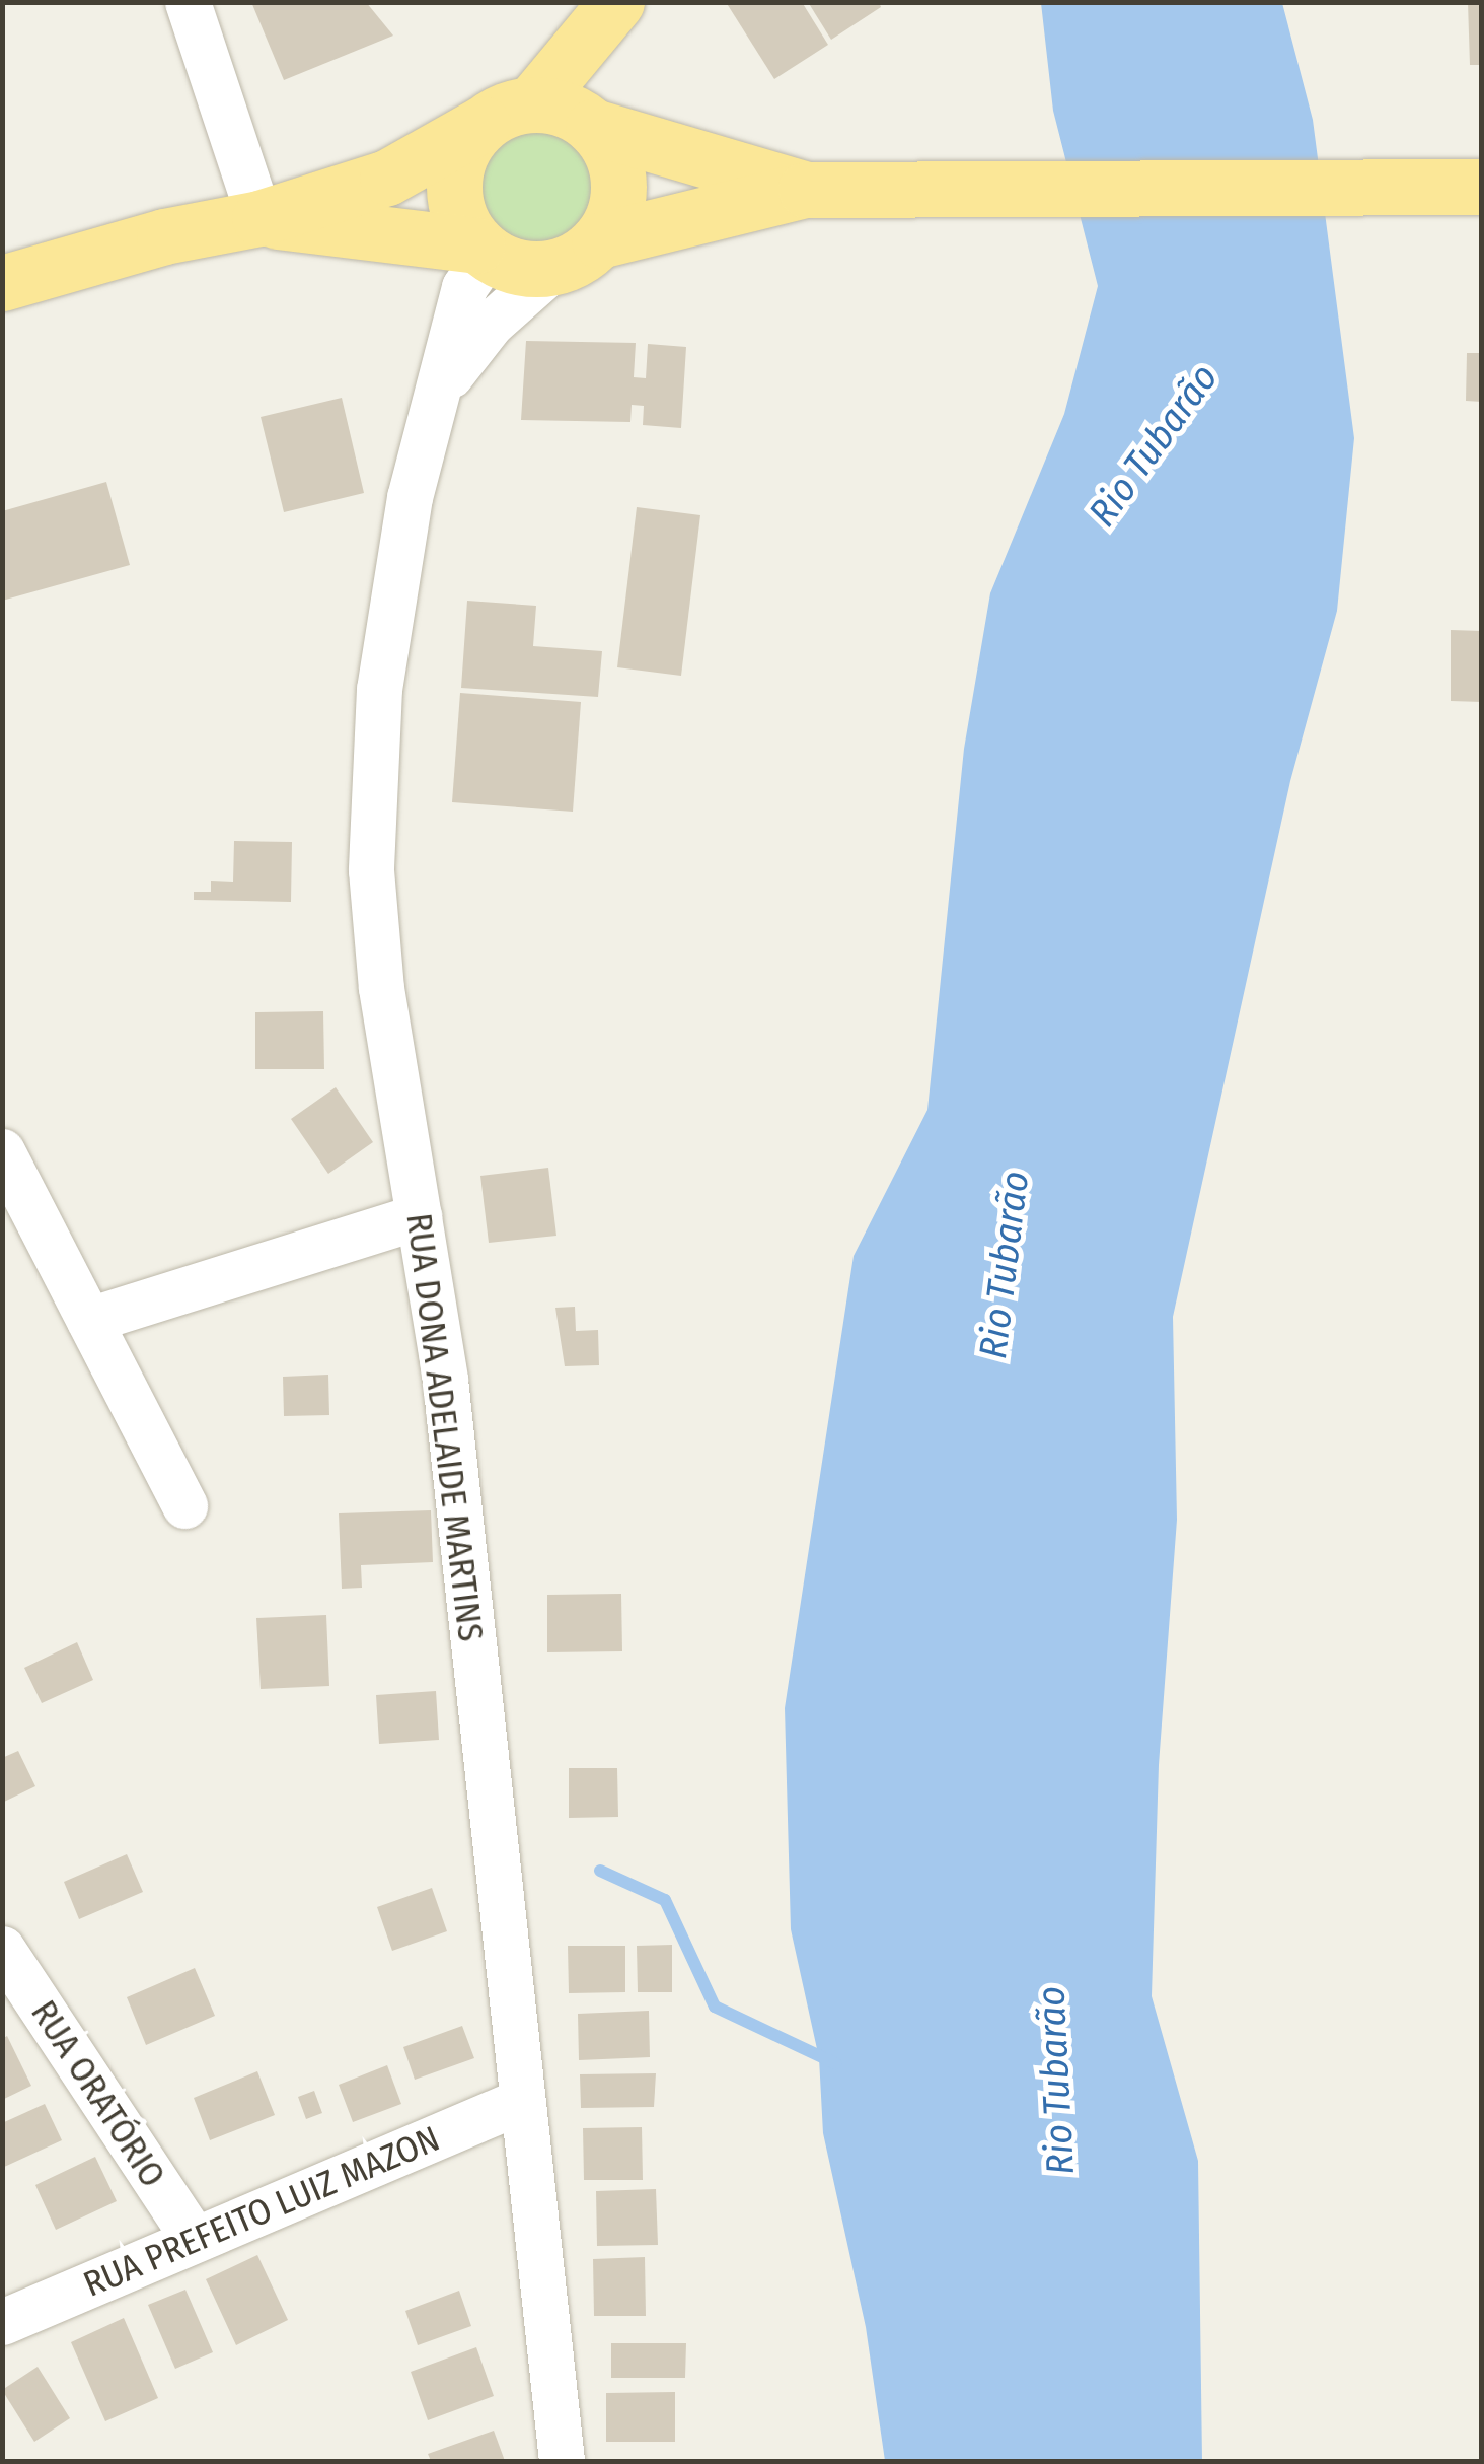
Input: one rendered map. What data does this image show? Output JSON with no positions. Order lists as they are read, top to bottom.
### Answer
{
  "streets": {
    "street": ["RUA DONA ADELAIDE MARTINS", "RUA ORATÓRIO", "RUA PREFEITO LUIZ MAZON"]
  },
  "crossings": [
    ["RUA DONA ADELAIDE MARTINS", "RUA PREFEITO LUIZ MAZON"],
    ["RUA ORATÓRIO", "RUA PREFEITO LUIZ MAZON"]
  ],
  "water": ["Rio Tubarão"]
}
